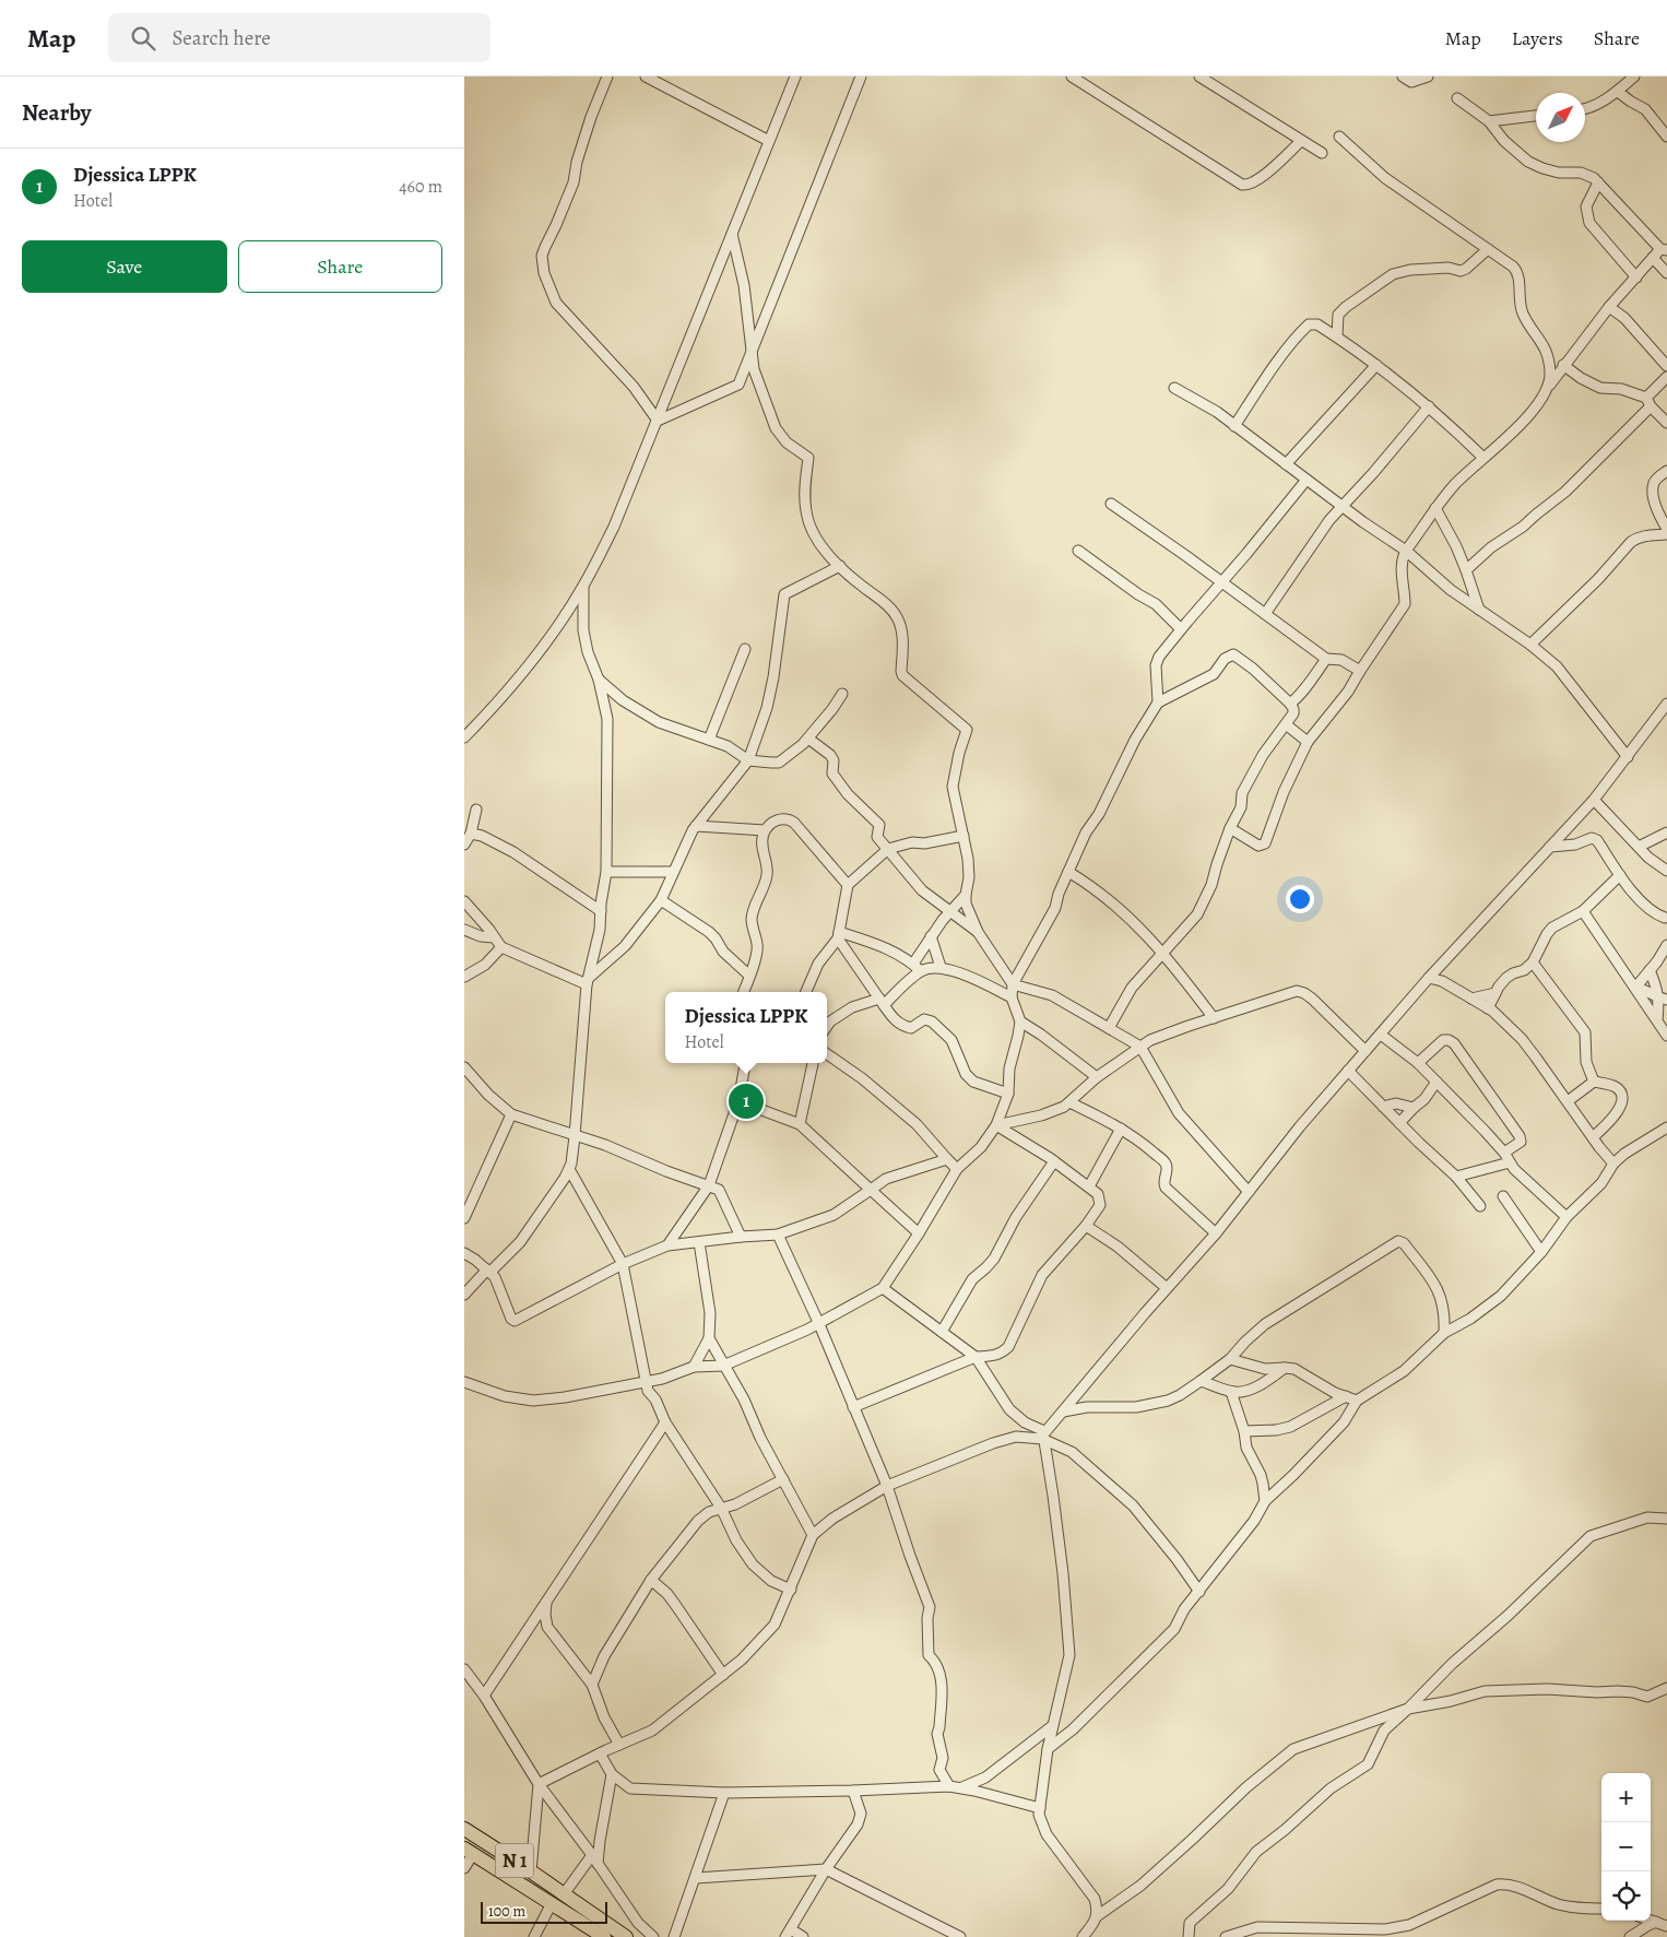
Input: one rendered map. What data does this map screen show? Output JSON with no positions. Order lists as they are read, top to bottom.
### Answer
{
  "streets": {
    "highway": ["N 1"]
  },
  "scale_bar": "100 m",
  "north": "top right",
  "page": {
    "header": "Map",
    "search": "Search here",
    "nav": ["Map", "Layers", "Share"],
    "heading": "Nearby",
    "list": [
      {
        "mark": "1",
        "name": "Djessica LPPK",
        "note": "Hotel",
        "value": "460 m"
      }
    ],
    "buttons": ["Save", "Share"],
    "popup": ["Djessica LPPK", "Hotel"],
    "pins": "1",
    "map_buttons": ["+", "−"],
    "scale": "100 m"
  }
}
